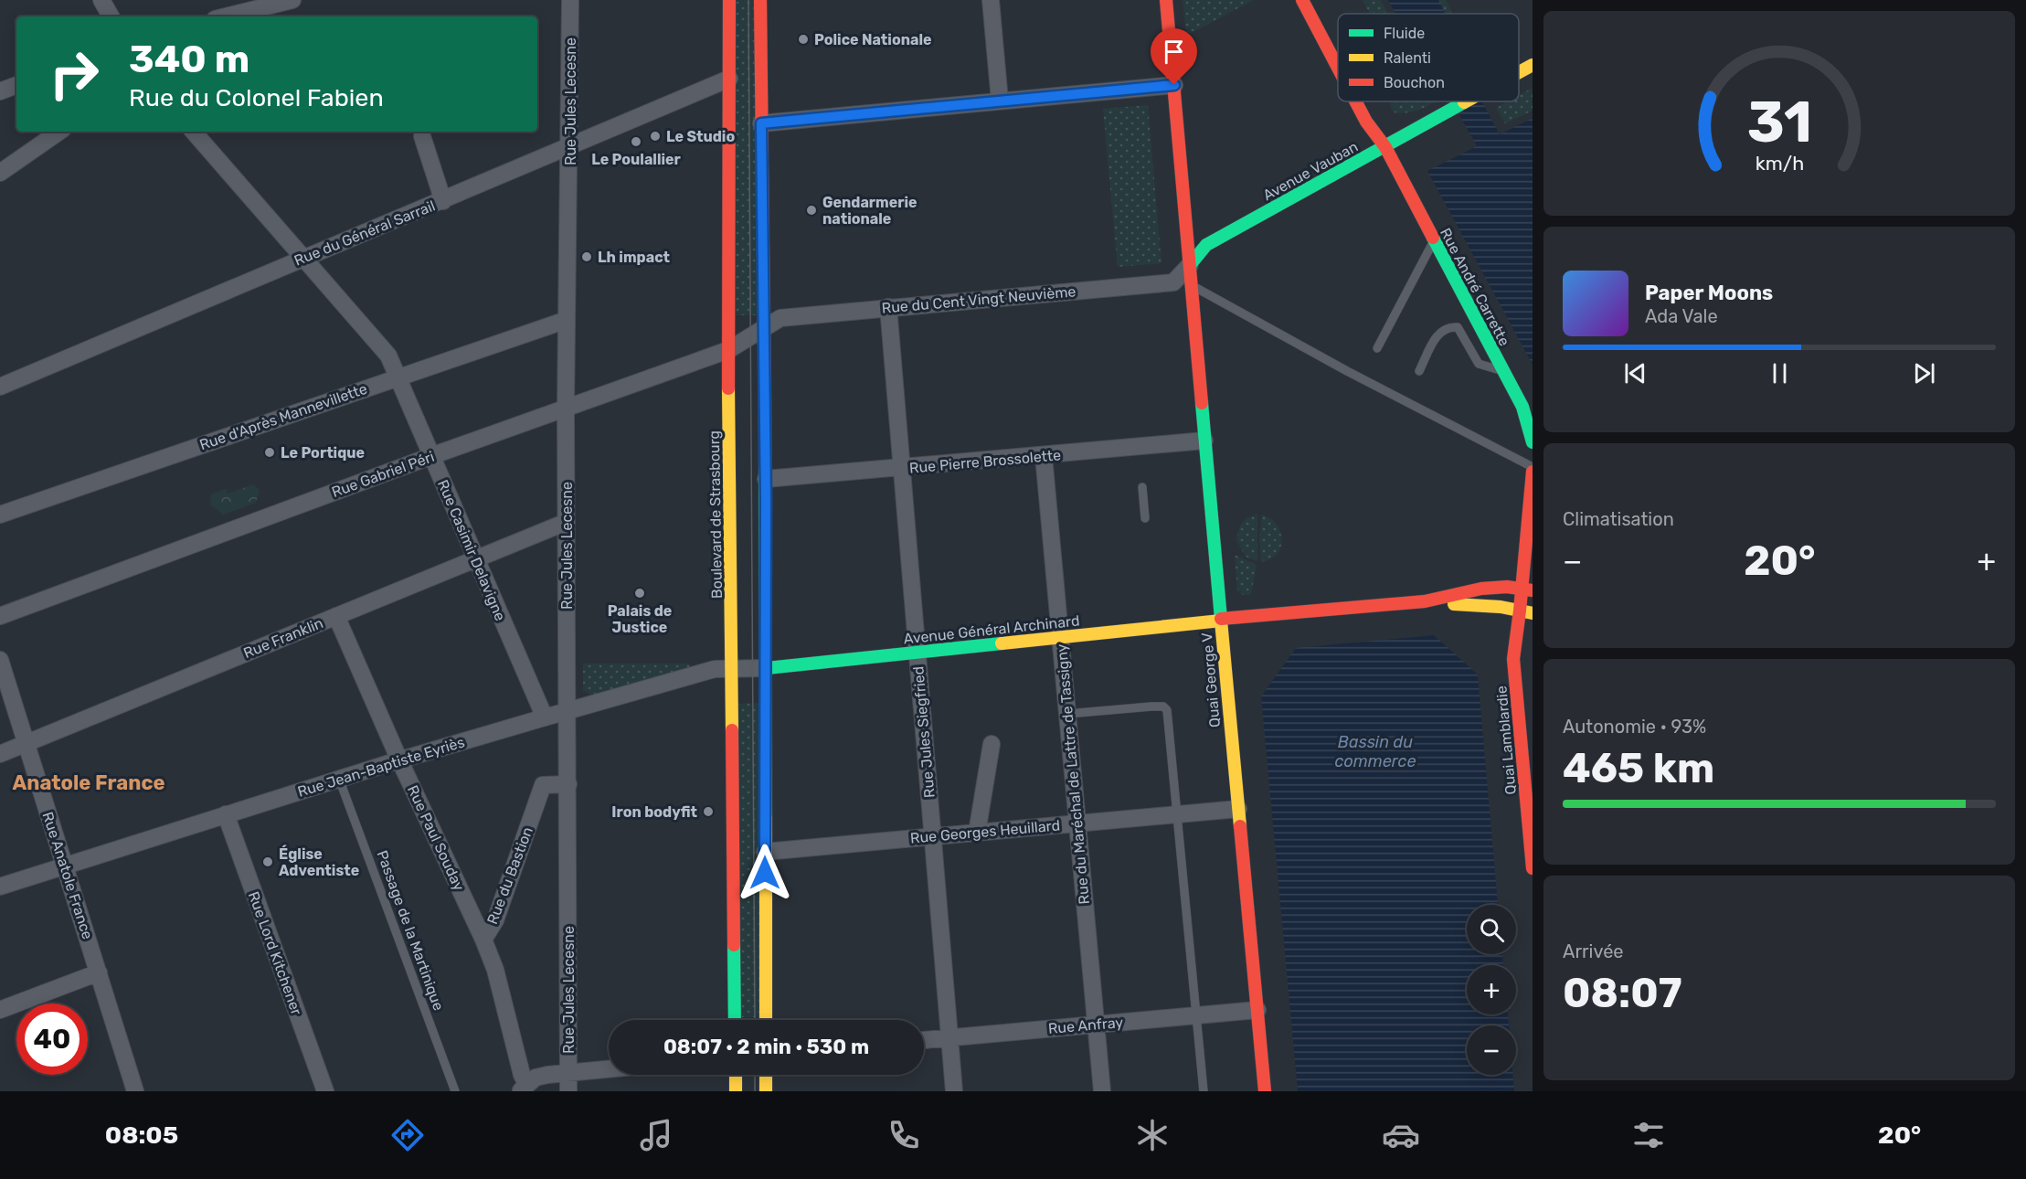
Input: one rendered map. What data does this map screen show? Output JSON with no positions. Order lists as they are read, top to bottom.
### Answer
{
  "streets": {
    "main road": [
      "Avenue Vauban",
      "Rue André Carrette",
      "Boulevard de Strasbourg",
      "Avenue Général Archinard",
      "Quai George V",
      "Quai Lamblardie"
    ],
    "street": [
      "Rue Jules Lecesne",
      "Rue du Général Sarrail",
      "Rue du Cent Vingt Neuvième",
      "Rue d'Après Mannevillette",
      "Rue Pierre Brossolette",
      "Rue Gabriel Péri",
      "Rue Casimir Delavigne",
      "Rue Franklin",
      "Rue Jules Siegfried",
      "Rue Jean-Baptiste Eyriès",
      "Rue du Maréchal de Lattre de Tassigny",
      "Rue Georges Heuillard",
      "Rue Paul Souday",
      "Rue Anatole France",
      "Rue du Bastion",
      "Rue Lord Kitchener",
      "Rue Anfray"
    ],
    "lane": ["Passage de la Martinique"]
  },
  "crossings": [
    ["Rue Jules Lecesne", "Rue du Général Sarrail"],
    ["Rue Jules Lecesne", "Rue d'Après Mannevillette"],
    ["Rue Jules Lecesne", "Rue Gabriel Péri"],
    ["Rue Jules Lecesne", "Rue Franklin"],
    ["Rue Jules Lecesne", "Rue Jean-Baptiste Eyriès"],
    ["Rue Jules Lecesne", "Rue du Bastion"],
    ["Avenue Vauban", "Rue André Carrette"],
    ["Avenue Vauban", "Rue du Cent Vingt Neuvième"],
    ["Avenue Vauban", "Quai George V"],
    ["Rue du Général Sarrail", "Boulevard de Strasbourg"],
    ["Rue du Général Sarrail", "Rue Casimir Delavigne"],
    ["Rue du Cent Vingt Neuvième", "Rue Gabriel Péri"],
    ["Rue du Cent Vingt Neuvième", "Quai George V"],
    ["Rue du Cent Vingt Neuvième", "Rue Jules Siegfried"],
    ["Rue d'Après Mannevillette", "Rue Casimir Delavigne"],
    ["Rue Pierre Brossolette", "Quai George V"],
    ["Rue Pierre Brossolette", "Rue Jules Siegfried"],
    ["Rue Pierre Brossolette", "Rue du Maréchal de Lattre de Tassigny"],
    ["Rue Gabriel Péri", "Boulevard de Strasbourg"],
    ["Rue Gabriel Péri", "Rue Casimir Delavigne"],
    ["Boulevard de Strasbourg", "Rue Jean-Baptiste Eyriès"],
    ["Rue Casimir Delavigne", "Rue Franklin"],
    ["Rue Casimir Delavigne", "Rue Jean-Baptiste Eyriès"],
    ["Avenue Général Archinard", "Quai George V"],
    ["Avenue Général Archinard", "Rue Jules Siegfried"],
    ["Avenue Général Archinard", "Rue Jean-Baptiste Eyriès"],
    ["Avenue Général Archinard", "Rue du Maréchal de Lattre de Tassigny"],
    ["Rue Franklin", "Rue Paul Souday"],
    ["Rue Franklin", "Rue Anatole France"],
    ["Quai George V", "Rue Georges Heuillard"],
    ["Quai George V", "Rue Anfray"],
    ["Rue Jules Siegfried", "Rue Georges Heuillard"],
    ["Rue Jules Siegfried", "Rue Anfray"],
    ["Rue Jean-Baptiste Eyriès", "Rue Paul Souday"],
    ["Rue Jean-Baptiste Eyriès", "Rue Anatole France"],
    ["Rue Jean-Baptiste Eyriès", "Passage de la Martinique"],
    ["Rue Jean-Baptiste Eyriès", "Rue Lord Kitchener"],
    ["Rue du Maréchal de Lattre de Tassigny", "Rue Georges Heuillard"],
    ["Rue du Maréchal de Lattre de Tassigny", "Rue Anfray"],
    ["Rue Paul Souday", "Rue du Bastion"]
  ],
  "districts": ["Anatole France"],
  "water": ["Bassin du commerce"],
  "places": [
    "Police Nationale",
    "Le Studio",
    "Le Poulallier",
    "Gendarmerie nationale",
    "Lh impact",
    "Le Portique",
    "Palais de Justice",
    "Iron bodyfit",
    "Église Adventiste"
  ],
  "legend": ["Fluide", "Ralenti", "Bouchon"],
  "page": {
    "turn": ["340 m", "Rue du Colonel Fabien"],
    "song": ["Paper Moons", "Ada Vale"],
    "tile": [
      "Climatisation",
      ["Autonomie · 93%", "465 km"],
      ["Arrivée", "08:07"]
    ],
    "heat": ["−", "20°", "+"],
    "map_buttons": ["+", "−"],
    "limit": "40",
    "trip": "08:07 · 2 min · 530 m",
    "tabs": ["08:05", "20°"],
    "gauge": ["31", "km/h"]
  }
}
